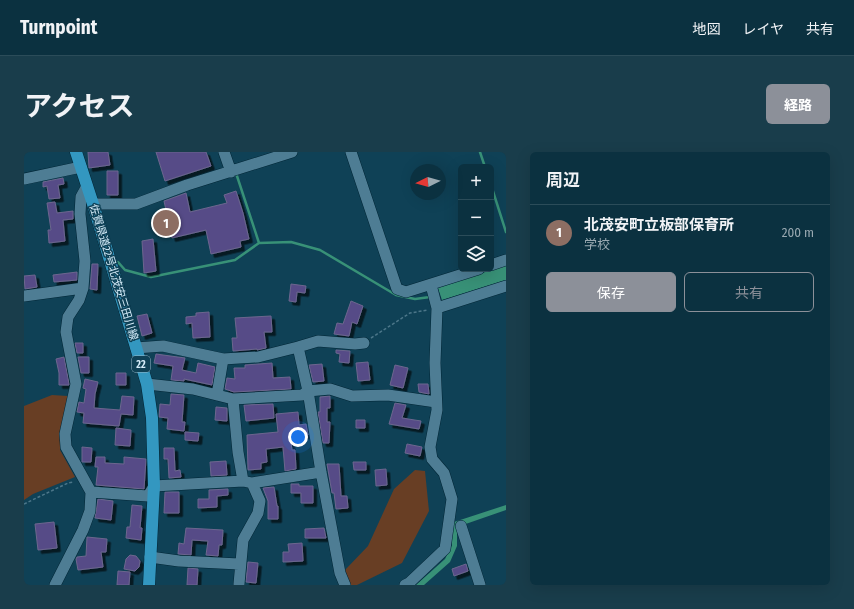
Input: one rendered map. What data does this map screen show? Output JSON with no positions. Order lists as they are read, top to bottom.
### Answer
{
  "streets": {
    "main road": ["佐賀県道22号北茂安三田川線", "22"]
  },
  "north": "left",
  "page": {
    "header": "Turnpoint",
    "nav": ["地図", "レイヤ", "共有"],
    "title": "アクセス",
    "buttons": [
      "経路",
      ["保存", "共有"]
    ],
    "heading": "周辺",
    "map_buttons": ["+", "−"],
    "list": [
      {
        "mark": "1",
        "name": "北茂安町立板部保育所",
        "note": "学校",
        "value": "200 m"
      }
    ],
    "pins": "1"
  }
}
